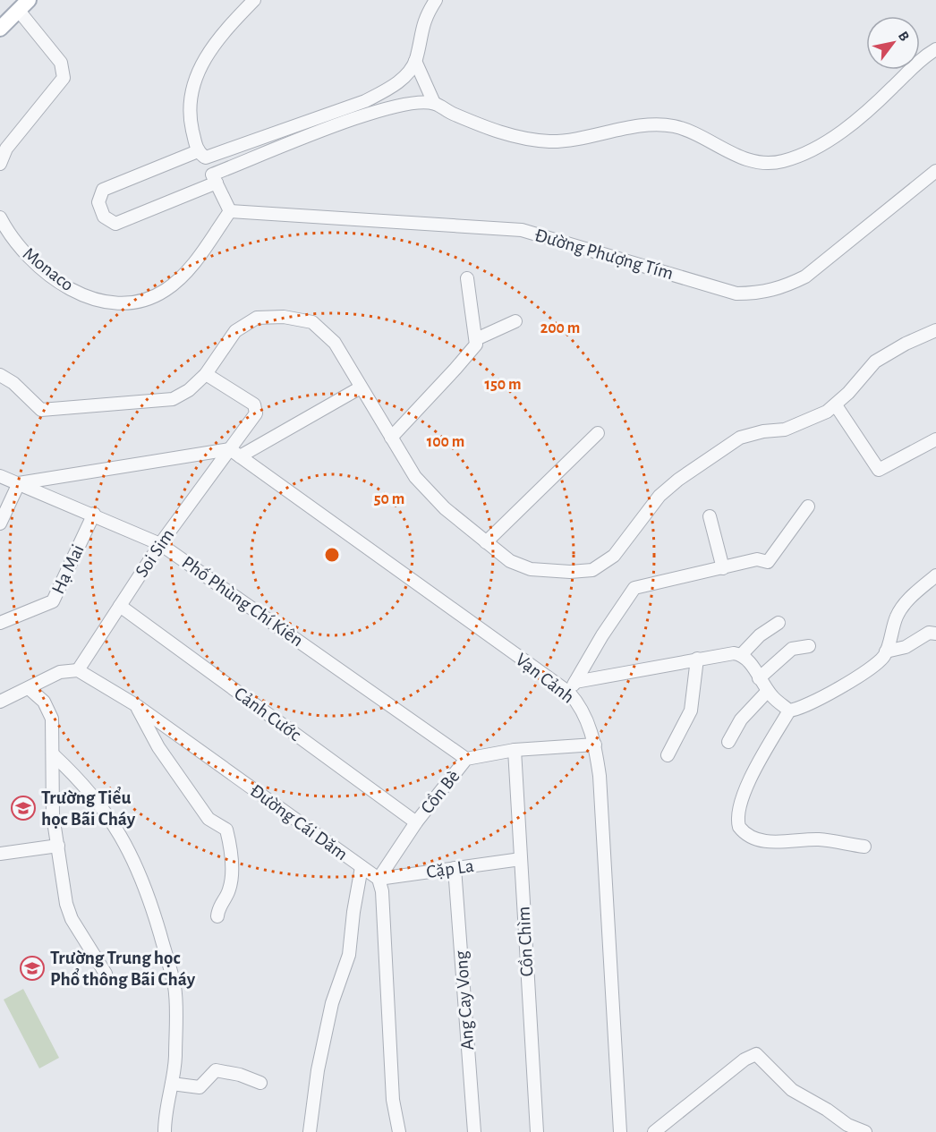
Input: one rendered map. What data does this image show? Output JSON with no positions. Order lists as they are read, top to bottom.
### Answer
{
  "streets": {
    "street": [
      "Đường Phượng Tím",
      "Monaco",
      "Soi Sim",
      "Hạ Mai",
      "Phố Phùng Chí Kiên",
      "Vạn Cảnh",
      "Cảnh Cước",
      "Cồn Bè",
      "Đường Cái Dăm",
      "Cặp La",
      "Cồn Chìm",
      "Ang Cay Vong"
    ]
  },
  "crossings": [
    ["Đường Phượng Tím", "Monaco"],
    ["Soi Sim", "Phố Phùng Chí Kiên"],
    ["Soi Sim", "Vạn Cảnh"],
    ["Soi Sim", "Cảnh Cước"],
    ["Soi Sim", "Đường Cái Dăm"],
    ["Hạ Mai", "Phố Phùng Chí Kiên"],
    ["Phố Phùng Chí Kiên", "Cồn Bè"],
    ["Vạn Cảnh", "Cồn Bè"],
    ["Cảnh Cước", "Cồn Bè"],
    ["Cồn Bè", "Đường Cái Dăm"],
    ["Cồn Bè", "Cặp La"],
    ["Cồn Bè", "Cồn Chìm"],
    ["Đường Cái Dăm", "Cặp La"],
    ["Cặp La", "Cồn Chìm"],
    ["Cặp La", "Ang Cay Vong"]
  ],
  "places": {
    "school or university": ["Trường Tiểu học Bãi Cháy", "Trường Trung học Phổ thông Bãi Cháy"]
  },
  "north": "top right",
  "rings": [
    "200 m",
    "150 m",
    "100 m",
    "50 m"
  ]
}
